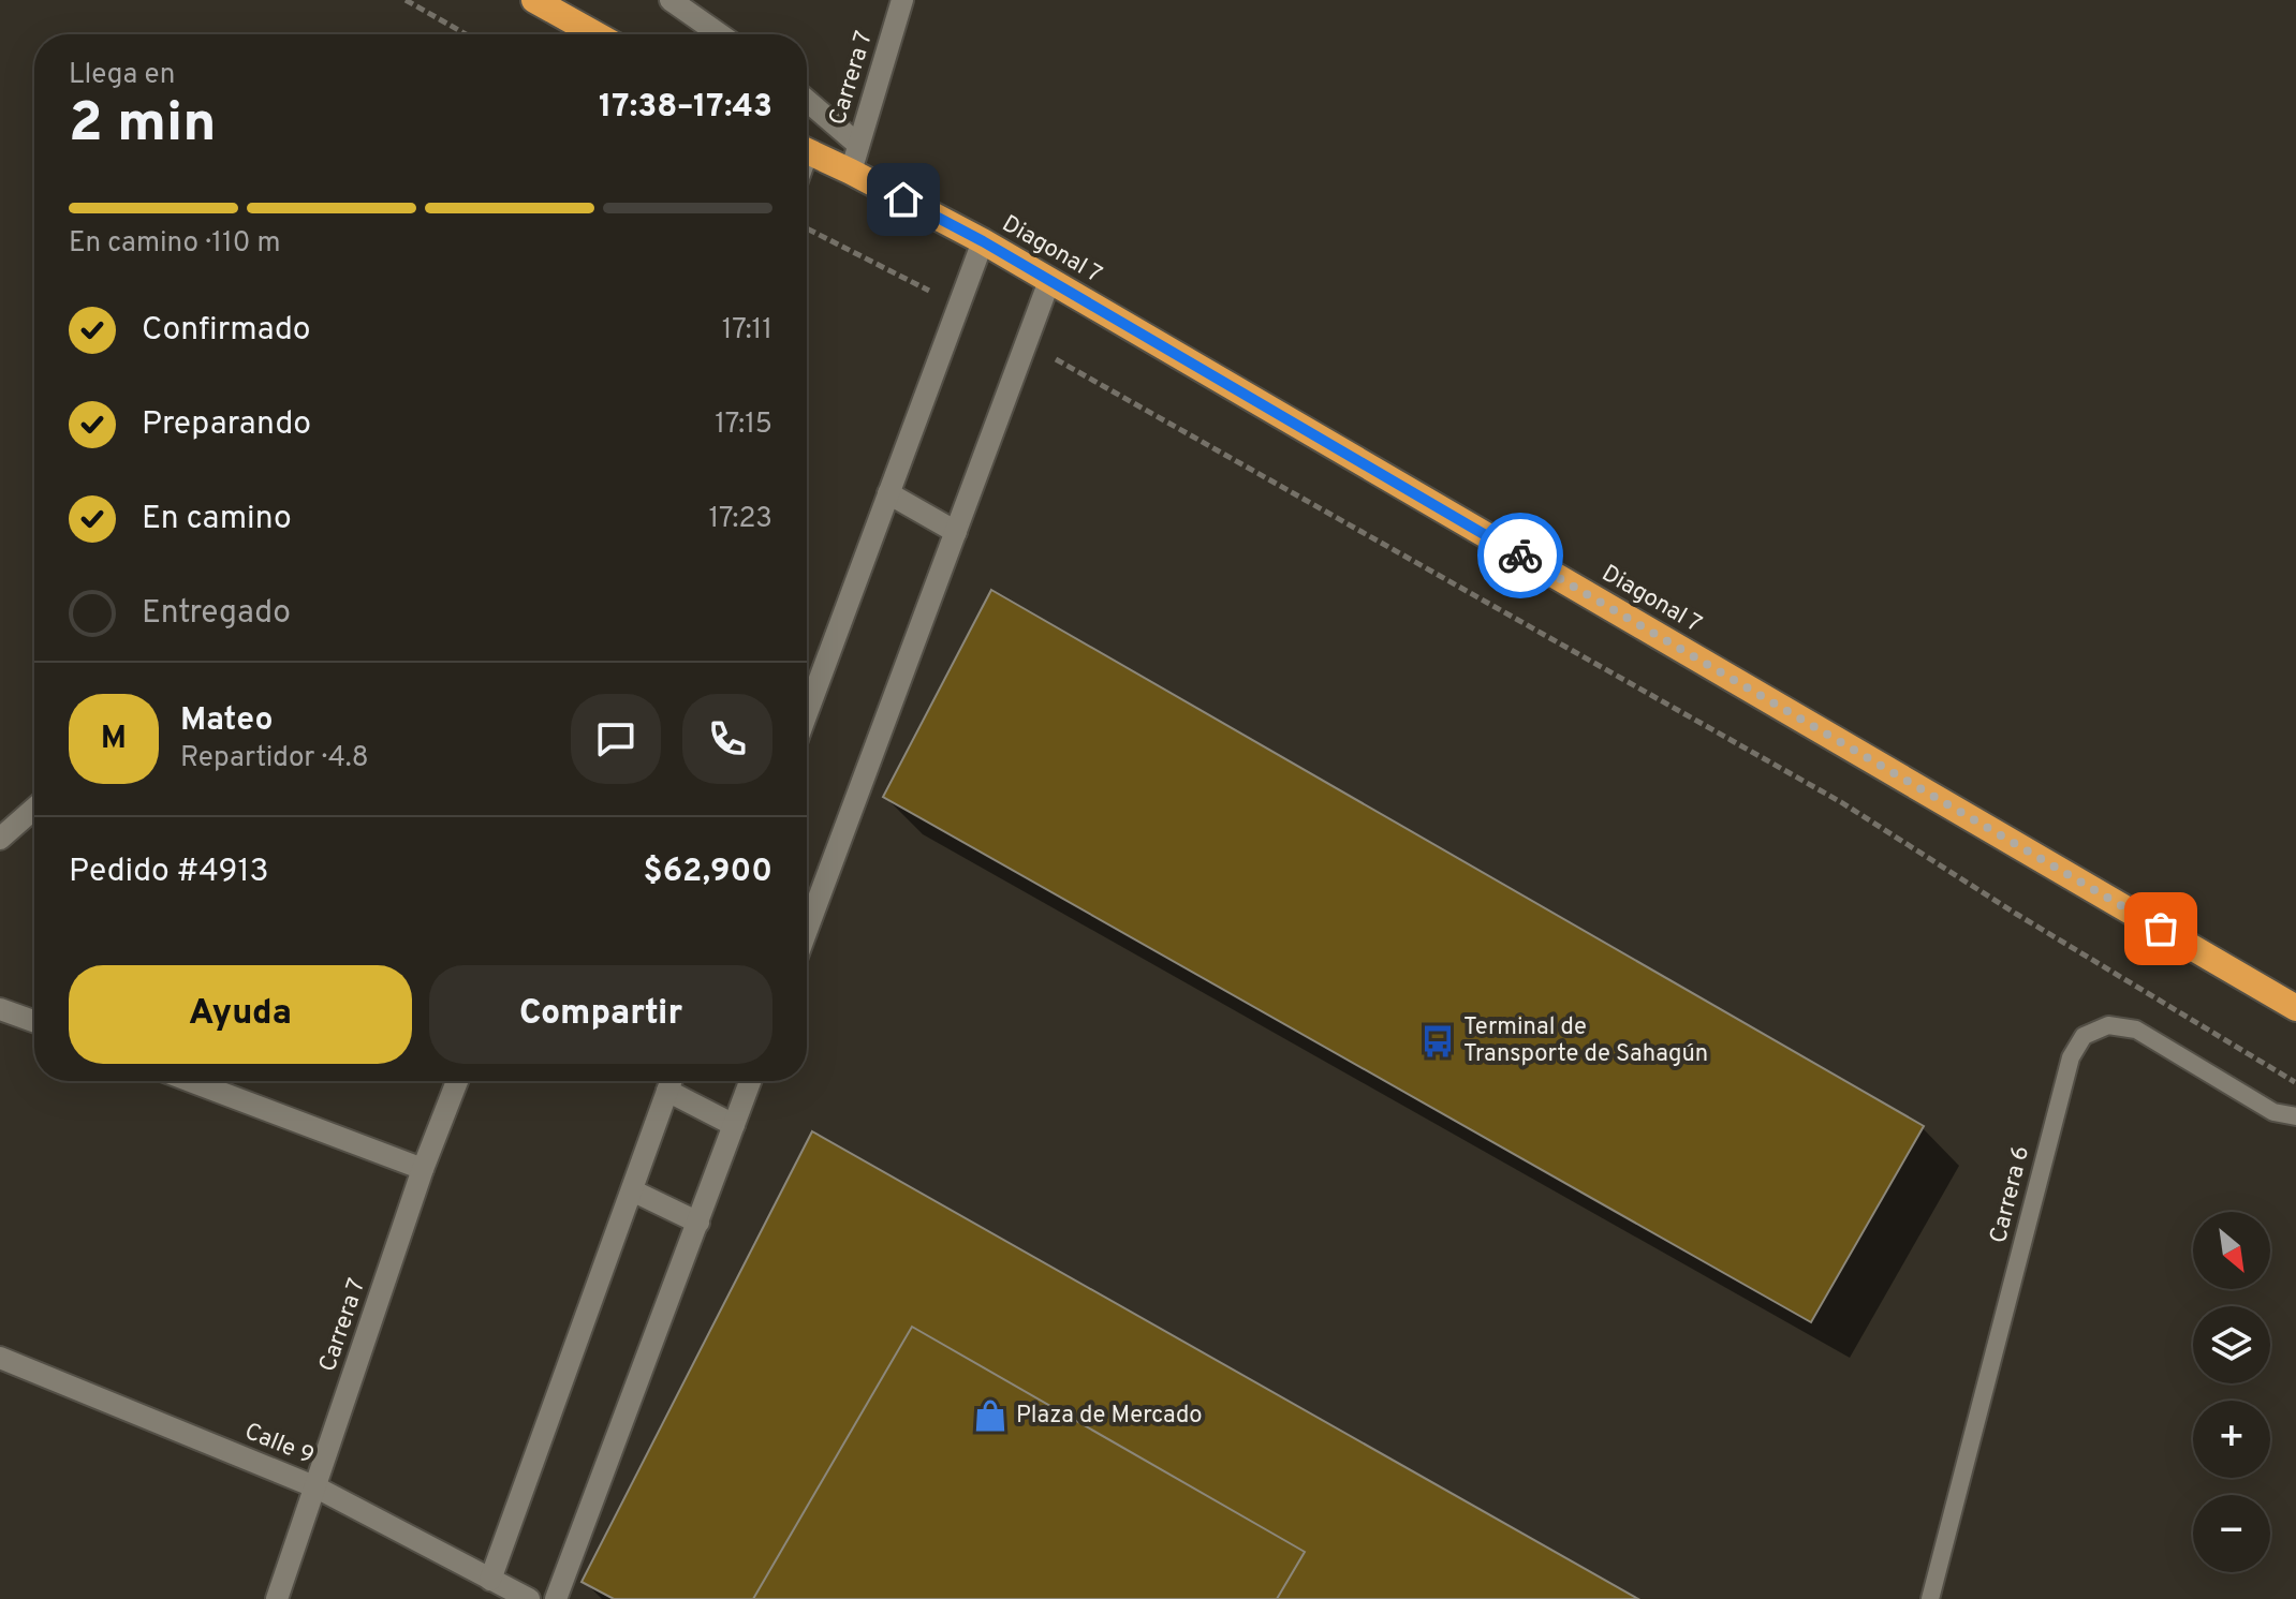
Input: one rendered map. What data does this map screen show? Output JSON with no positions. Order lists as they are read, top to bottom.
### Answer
{
  "streets": {
    "highway": ["Diagonal 7"],
    "street": ["Carrera 7", "Calle 9"],
    "lane": ["Carrera 6"]
  },
  "crossings": [
    ["Carrera 7", "Diagonal 7"],
    ["Carrera 7", "Calle 9"]
  ],
  "places": {
    "bus stop": ["Terminal de Transporte de Sahagún"],
    "shop": ["Plaza de Mercado"]
  },
  "north": "bottom right",
  "page": {
    "heading": ["2 min", "Llega en", "17:38–17:43"],
    "panel": [
      "Mateo",
      "Repartidor · 4.8",
      "Pedido #4913",
      "$62,900"
    ],
    "bar": "En camino · 110 m",
    "list": [
      ["Confirmado", "17:11"],
      ["Preparando", "17:15"],
      ["En camino", "17:23"],
      "Entregado"
    ],
    "round": "M",
    "buttons": ["Ayuda", "Compartir"],
    "map_buttons": ["+", "−"]
  }
}
